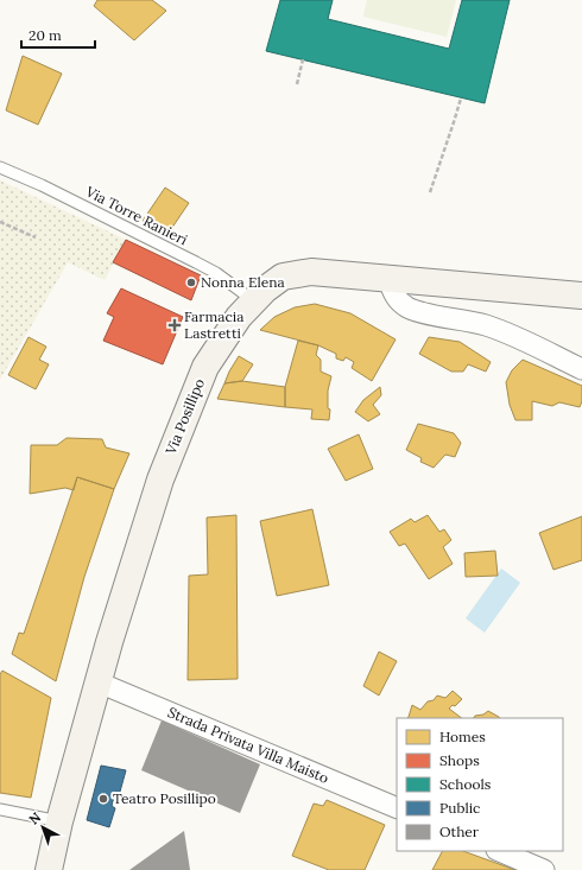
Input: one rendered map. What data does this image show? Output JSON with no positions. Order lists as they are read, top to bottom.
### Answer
{
  "streets": {
    "street": ["Via Posillipo", "Strada Privata Villa Maisto"],
    "lane": ["Via Torre Ranieri"]
  },
  "crossings": [
    ["Via Torre Ranieri", "Via Posillipo"],
    ["Via Posillipo", "Strada Privata Villa Maisto"]
  ],
  "places": {
    "other": ["Nonna Elena", "Teatro Posillipo"],
    "health": ["Farmacia Lastretti"]
  },
  "legend": [
    "Homes",
    "Shops",
    "Schools",
    "Public",
    "Other"
  ],
  "scale_bar": "20 m",
  "north": "top left"
}
